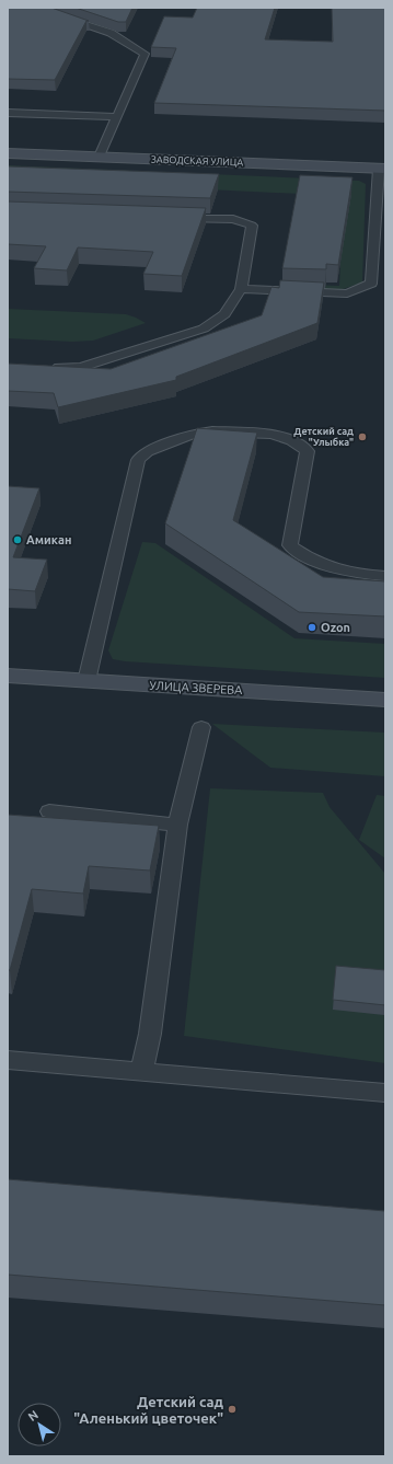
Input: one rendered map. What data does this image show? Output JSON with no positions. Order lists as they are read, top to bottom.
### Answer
{
  "streets": {
    "street": ["ЗАВОДСКАЯ УЛИЦА", "УЛИЦА ЗВЕРЕВА"]
  },
  "places": [
    "Детский сад \"Улыбка\"",
    "Амикан",
    "Ozon",
    "Детский сад \"Аленький цветочек\""
  ],
  "north": "top left"
}
